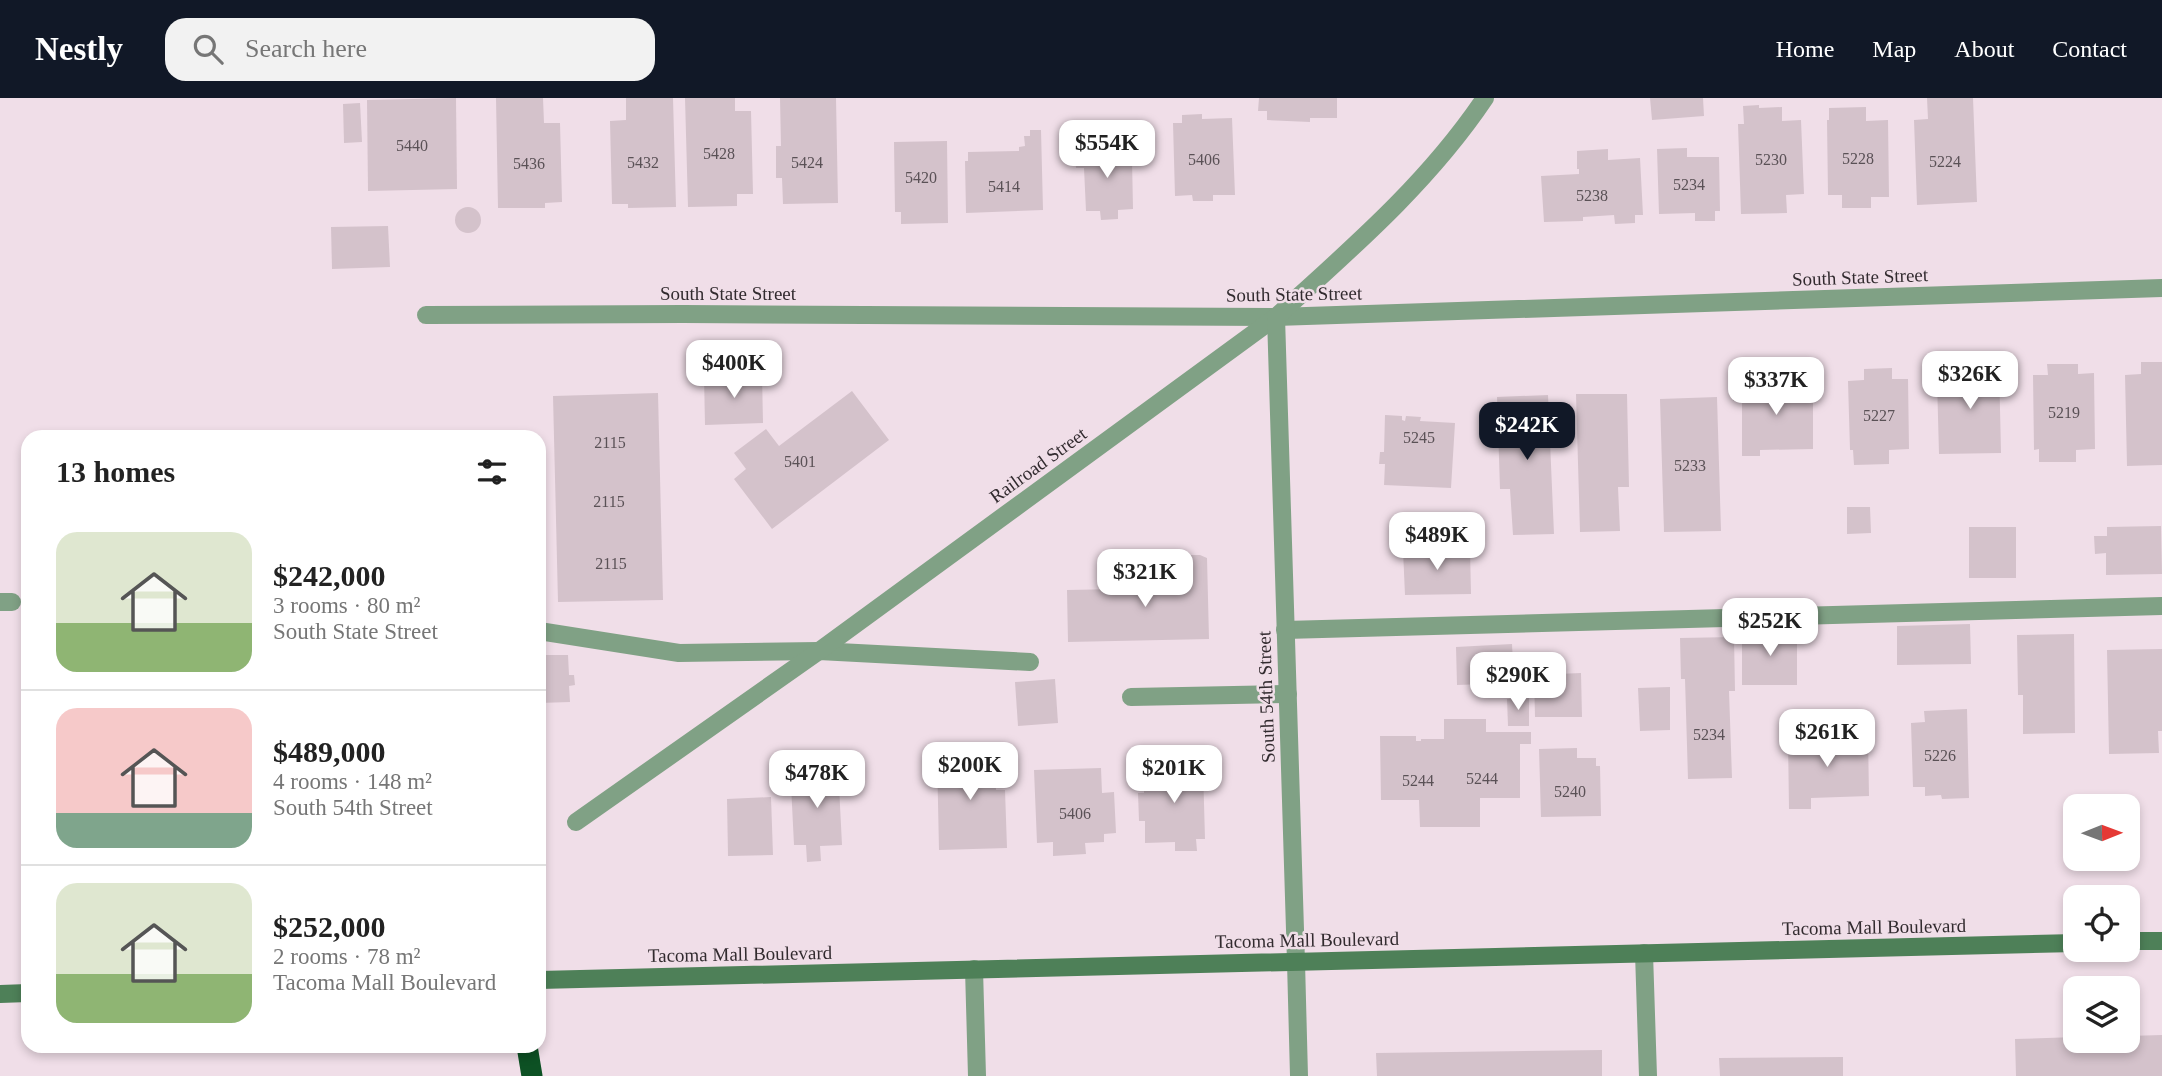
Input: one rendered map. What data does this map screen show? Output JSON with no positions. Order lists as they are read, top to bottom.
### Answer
{
  "streets": {
    "main road": ["Tacoma Mall Boulevard"],
    "street": ["South State Street", "Railroad Street", "South 54th Street"]
  },
  "crossings": [
    ["South State Street", "Railroad Street"],
    ["South State Street", "South 54th Street"],
    ["Railroad Street", "South 54th Street"],
    ["South 54th Street", "Tacoma Mall Boulevard"]
  ],
  "house_numbers": [
    "5440",
    "5428",
    "5228",
    "5406",
    "5230",
    "5224",
    "5432",
    "5424",
    "5436",
    "5420",
    "5234",
    "5414",
    "5238",
    "5219",
    "5227",
    "5245",
    "2115",
    "5401",
    "5233",
    "2115",
    "2115",
    "5234",
    "5226",
    "5244",
    "5244",
    "5240",
    "5406"
  ],
  "north": "right",
  "page": {
    "header": "Nestly",
    "search": "Search here",
    "nav": [
      "Home",
      "Map",
      "About",
      "Contact"
    ],
    "price": [
      "$554K",
      "$400K",
      "$326K",
      "$337K",
      "$242K",
      "$489K",
      "$321K",
      "$252K",
      "$290K",
      "$261K",
      "$200K",
      "$201K",
      "$478K"
    ],
    "heading": "13 homes",
    "list": [
      {
        "name": "$242,000",
        "note": "3 rooms · 80 m² · South State Street"
      },
      {
        "name": "$489,000",
        "note": "4 rooms · 148 m² · South 54th Street"
      },
      {
        "name": "$252,000",
        "note": "2 rooms · 78 m² · Tacoma Mall Boulevard"
      }
    ]
  }
}
